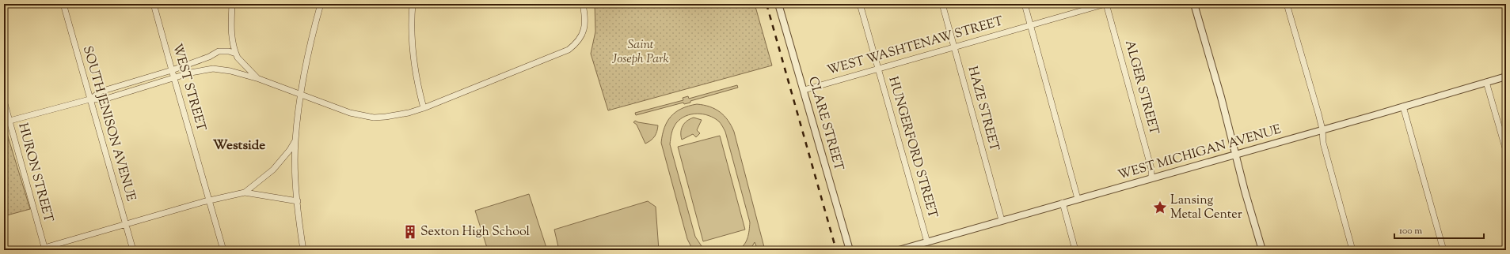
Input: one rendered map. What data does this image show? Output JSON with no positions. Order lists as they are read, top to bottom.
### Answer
{
  "streets": {
    "street": [
      "WEST WASHTENAW STREET",
      "WEST STREET",
      "ALGER STREET",
      "HAZE STREET",
      "SOUTH JENISON AVENUE",
      "CLARE STREET",
      "HUNGERFORD STREET",
      "WEST MICHIGAN AVENUE",
      "HURON STREET"
    ]
  },
  "crossings": [
    ["WEST WASHTENAW STREET", "ALGER STREET"],
    ["WEST WASHTENAW STREET", "HAZE STREET"],
    ["WEST WASHTENAW STREET", "CLARE STREET"],
    ["WEST WASHTENAW STREET", "HUNGERFORD STREET"],
    ["ALGER STREET", "WEST MICHIGAN AVENUE"],
    ["HAZE STREET", "WEST MICHIGAN AVENUE"],
    ["HUNGERFORD STREET", "WEST MICHIGAN AVENUE"]
  ],
  "districts": ["Westside"],
  "parks": ["Saint Joseph Park"],
  "places": {
    "place": ["Lansing Metal Center"],
    "building": ["Sexton High School"]
  },
  "scale_bar": "100 m"
}
